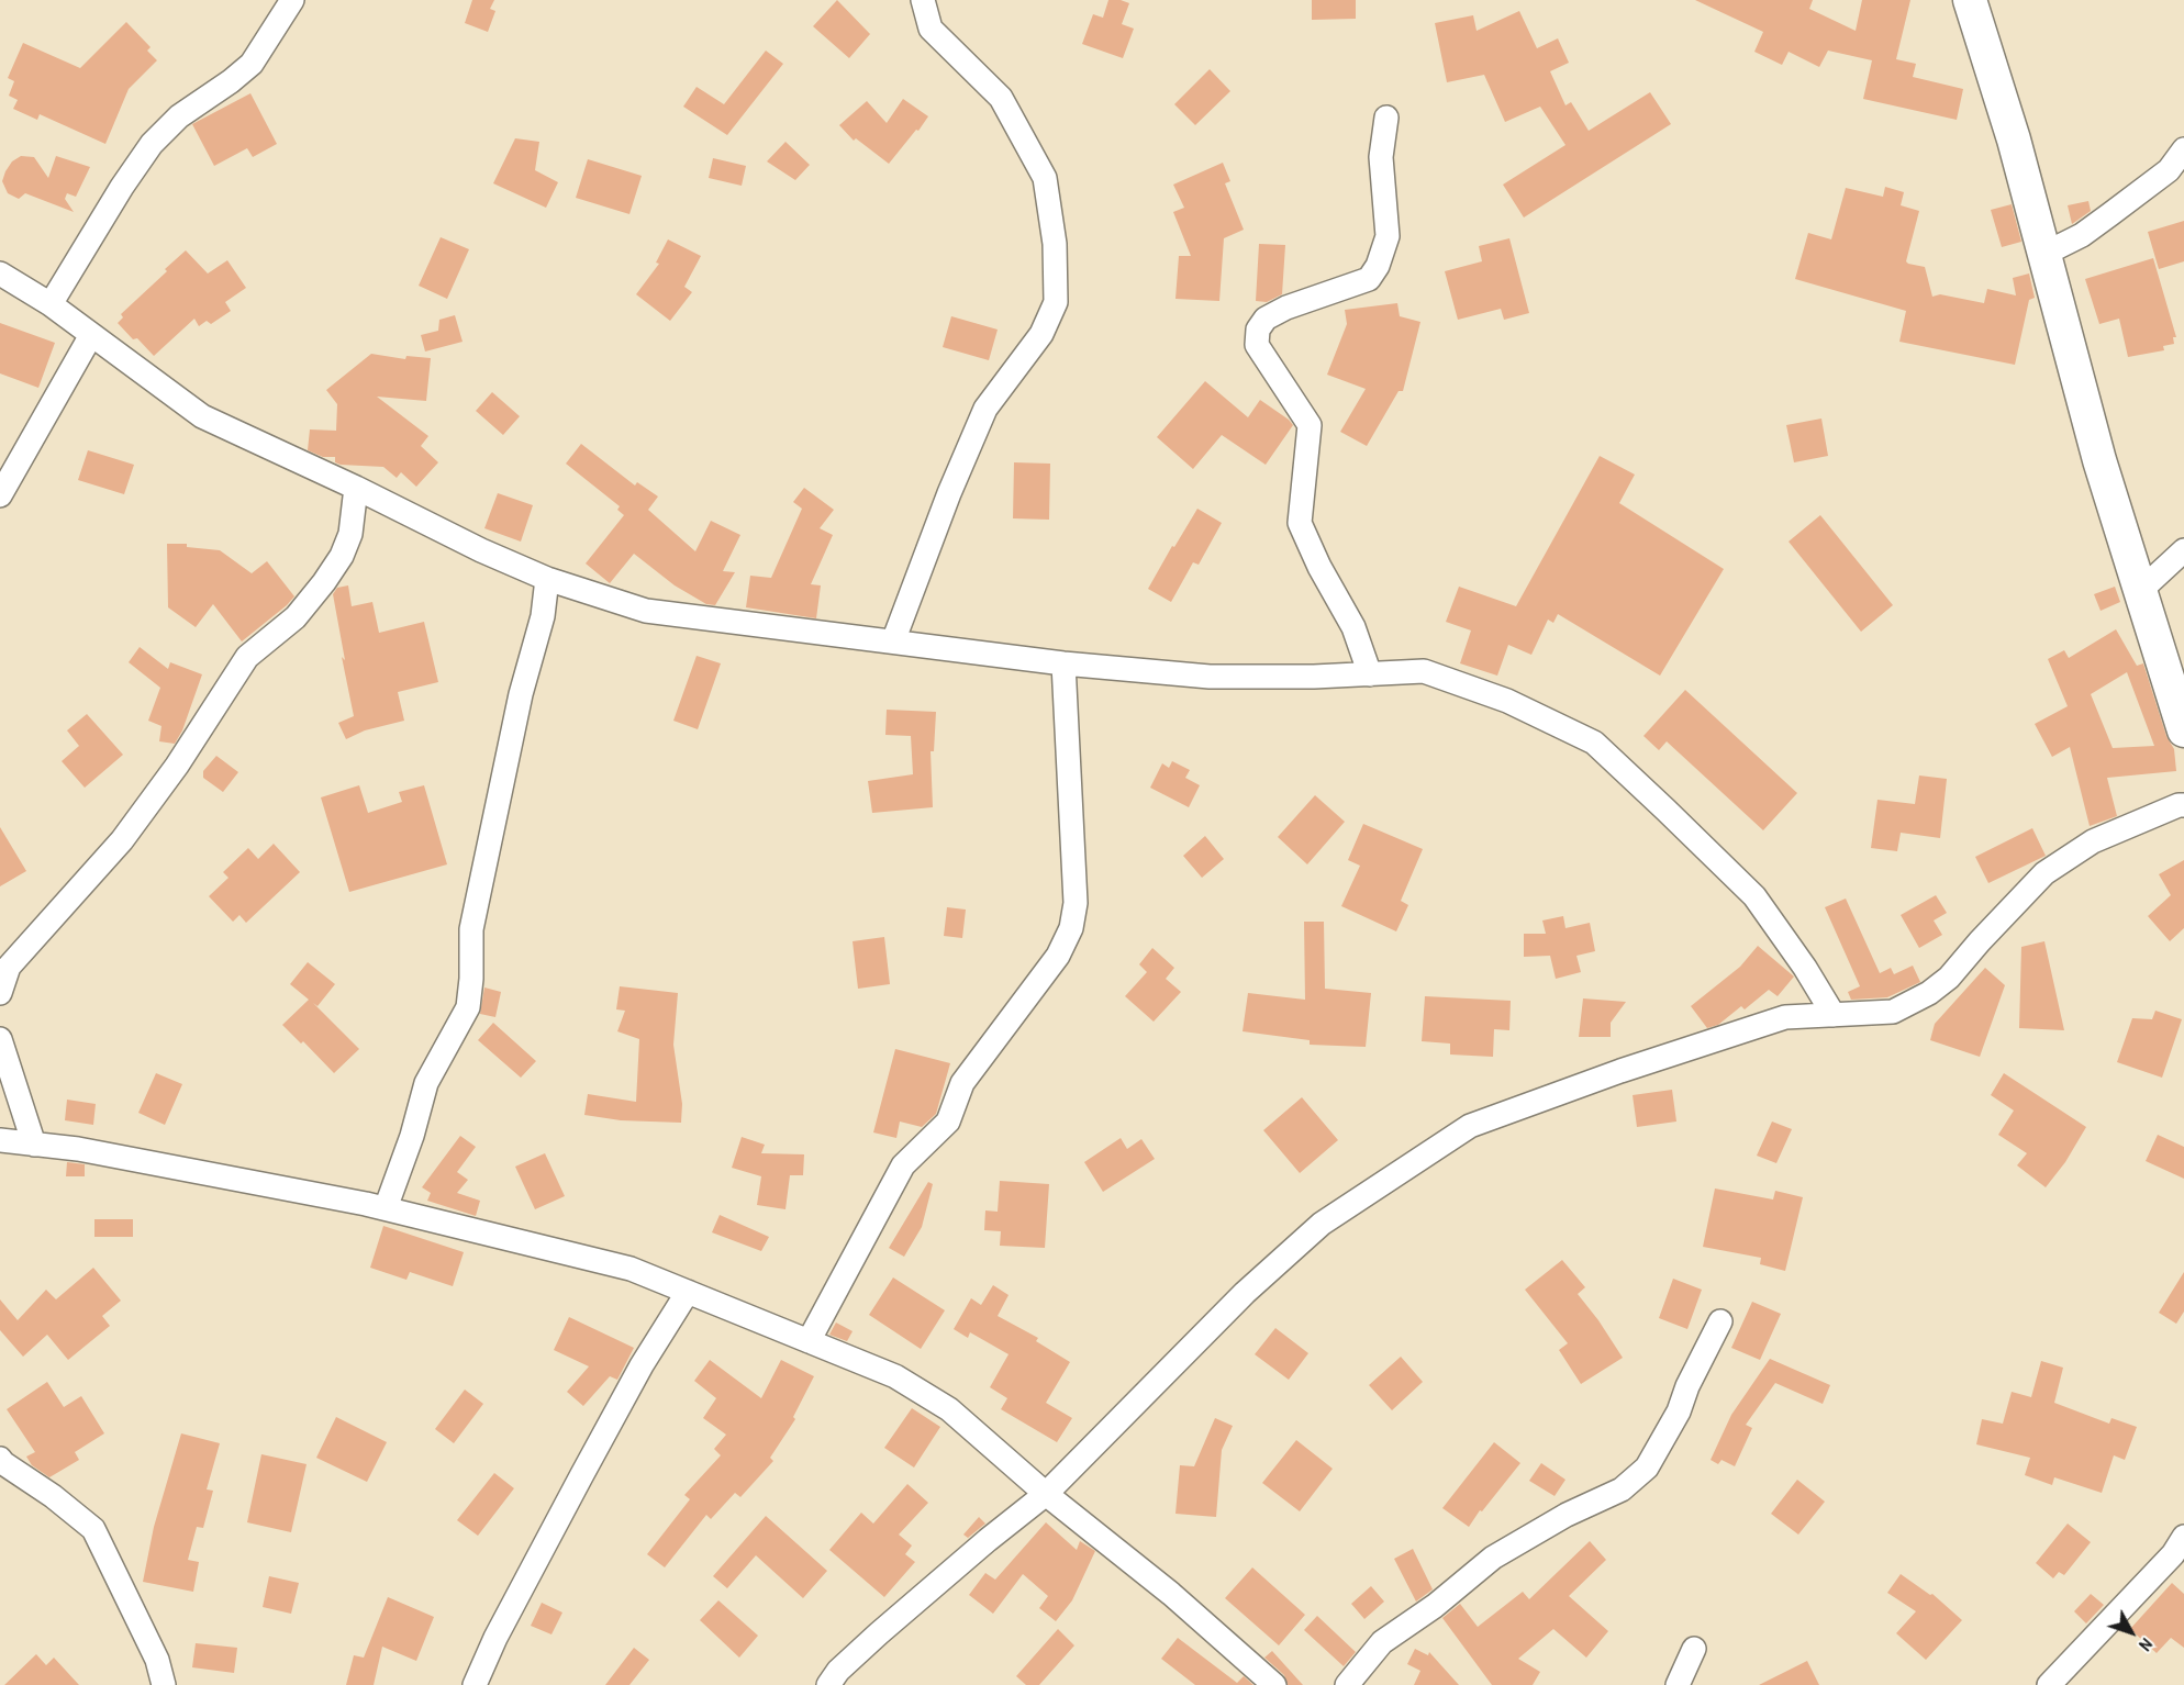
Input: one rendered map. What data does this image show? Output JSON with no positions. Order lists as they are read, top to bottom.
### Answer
{
  "north": "bottom right"
}
